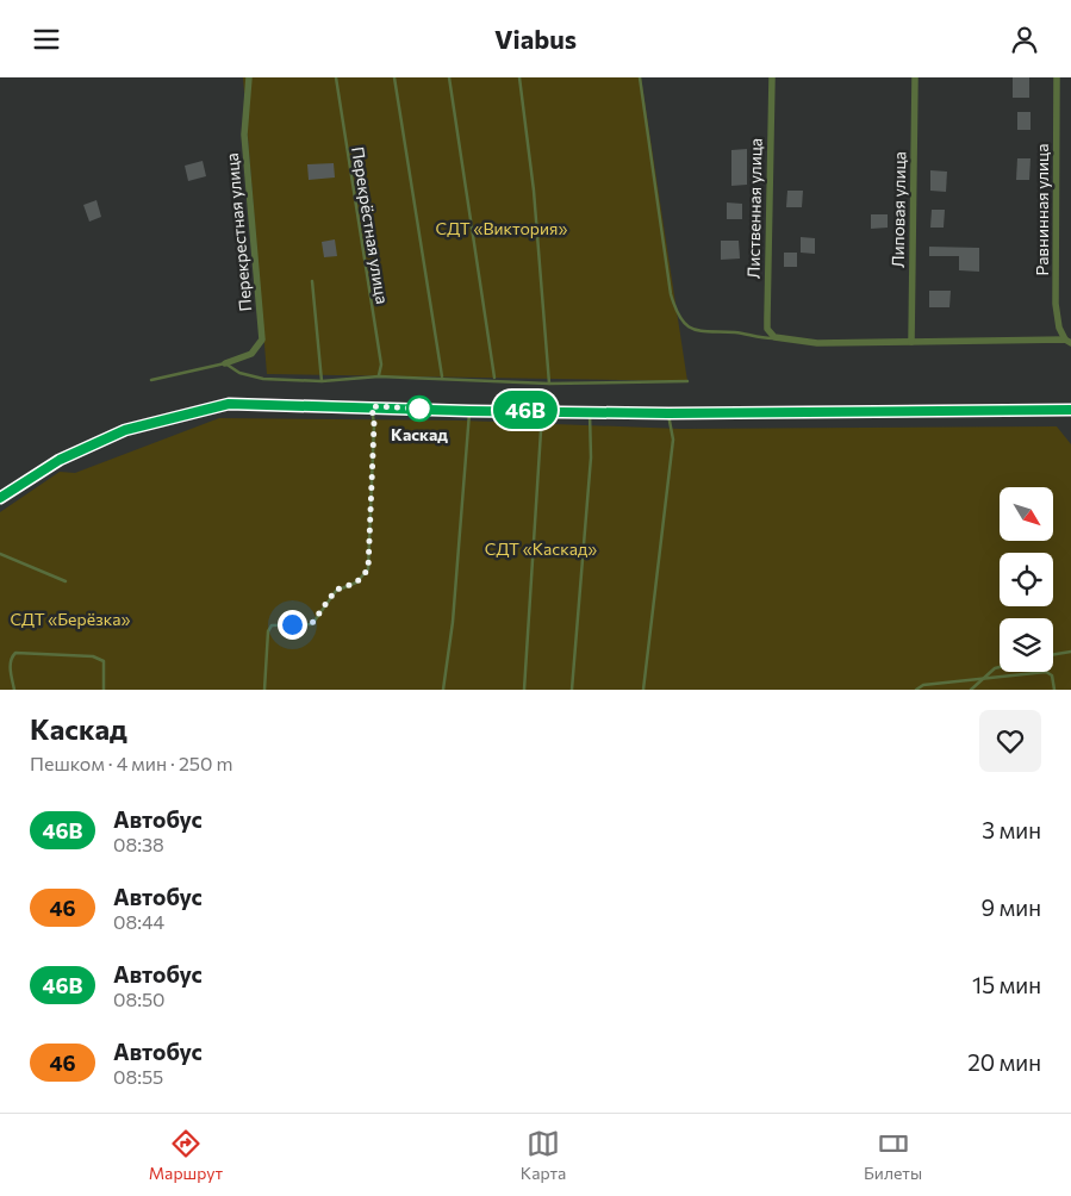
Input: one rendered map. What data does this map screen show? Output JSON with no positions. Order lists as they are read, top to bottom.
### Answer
{
  "streets": {
    "street": [
      "Лиственная улица",
      "Липовая улица",
      "Равнинная улица",
      "Перекрестная улица"
    ],
    "lane": ["Перекрёстная улица"]
  },
  "parks": ["СДТ «Виктория»", "СДТ «Каскад»", "СДТ «Берёзка»"],
  "places": ["Каскад"],
  "lines": ["bus line 46В"],
  "north": "bottom right",
  "page": {
    "header": "Viabus",
    "on_map": "46В",
    "heading": ["Каскад", "Пешком · 4 мин · 250 m"],
    "list": [
      {
        "mark": "46В",
        "name": "Автобус",
        "note": "08:38",
        "value": "3 мин"
      },
      {
        "mark": "46",
        "name": "Автобус",
        "note": "08:44",
        "value": "9 мин"
      },
      {
        "mark": "46В",
        "name": "Автобус",
        "note": "08:50",
        "value": "15 мин"
      },
      {
        "mark": "46",
        "name": "Автобус",
        "note": "08:55",
        "value": "20 мин"
      }
    ],
    "tabs": ["Маршрут", "Карта", "Билеты"]
  }
}
